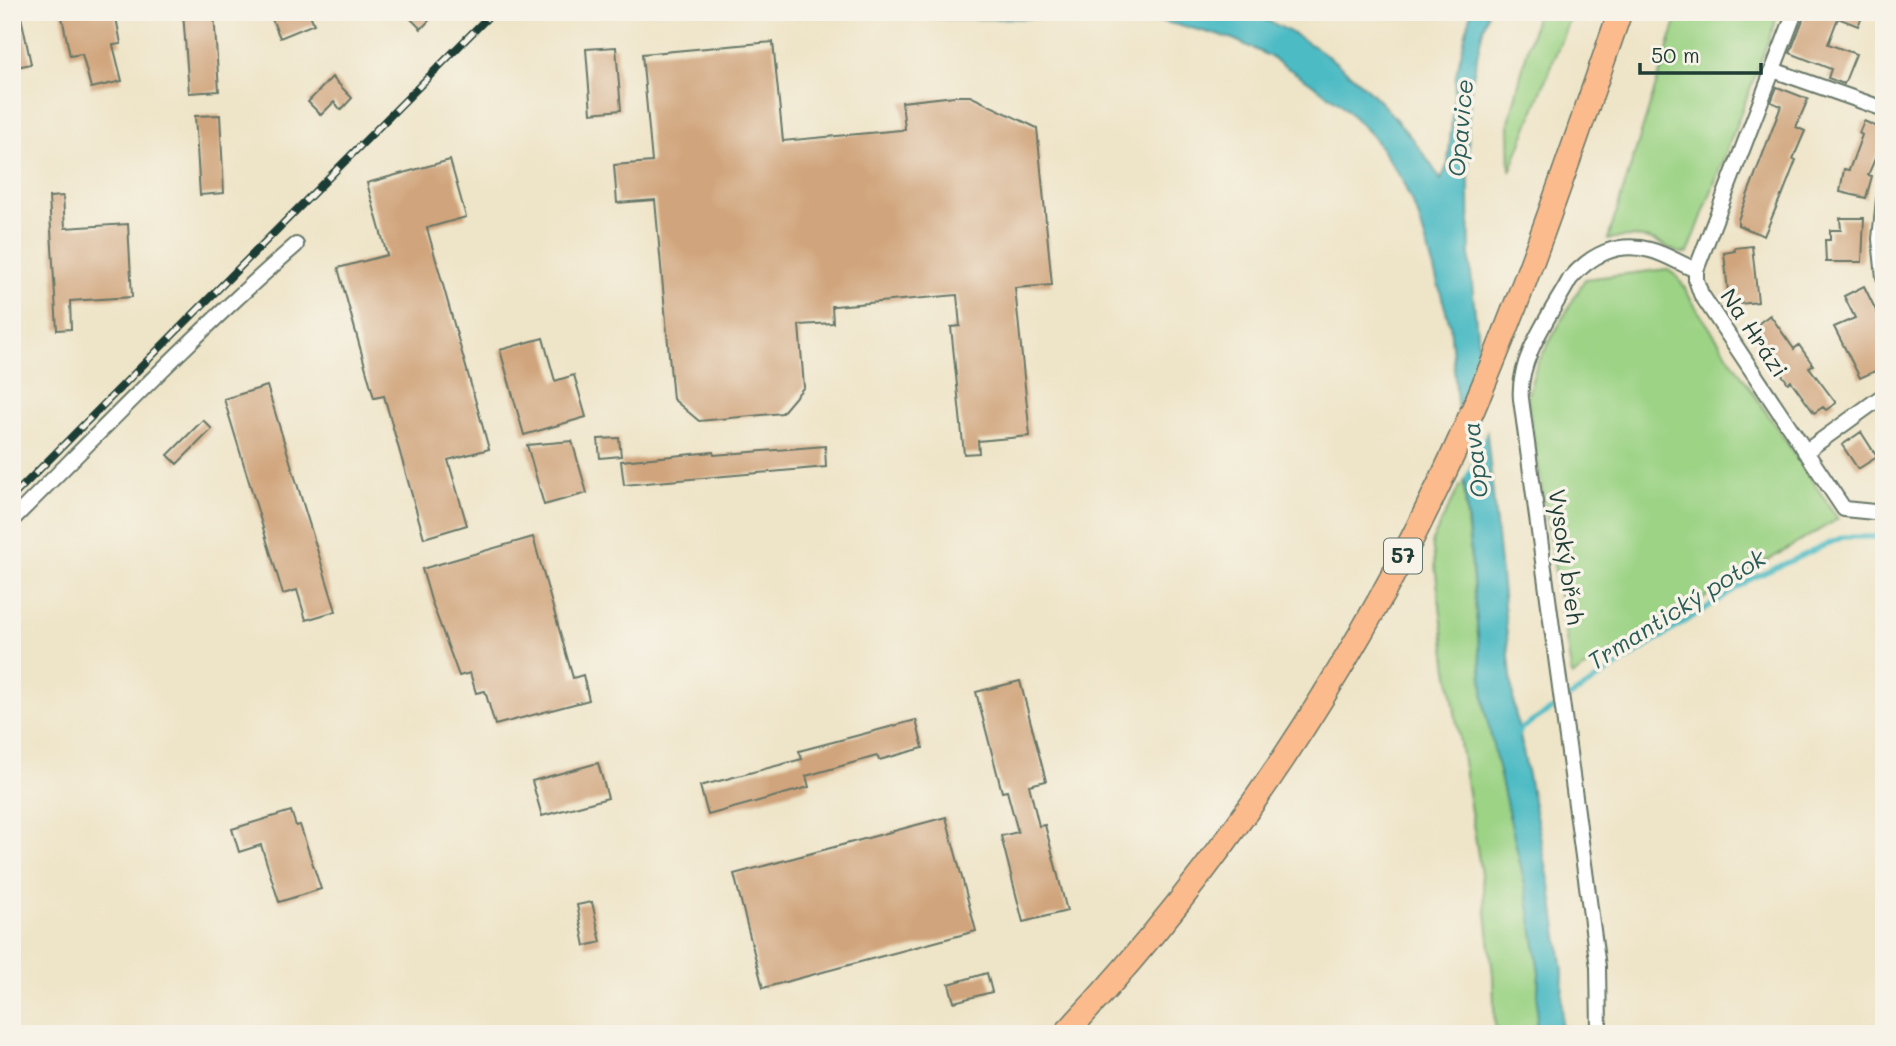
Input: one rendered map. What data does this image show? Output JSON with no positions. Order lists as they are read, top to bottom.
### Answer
{
  "streets": {
    "main road": ["57"],
    "street": ["Na Hrázi", "Vysoký břeh"]
  },
  "crossings": [
    ["Na Hrázi", "Vysoký břeh"]
  ],
  "water": ["Opavice", "Opava", "Trmantický potok"],
  "scale_bar": "50 m"
}
